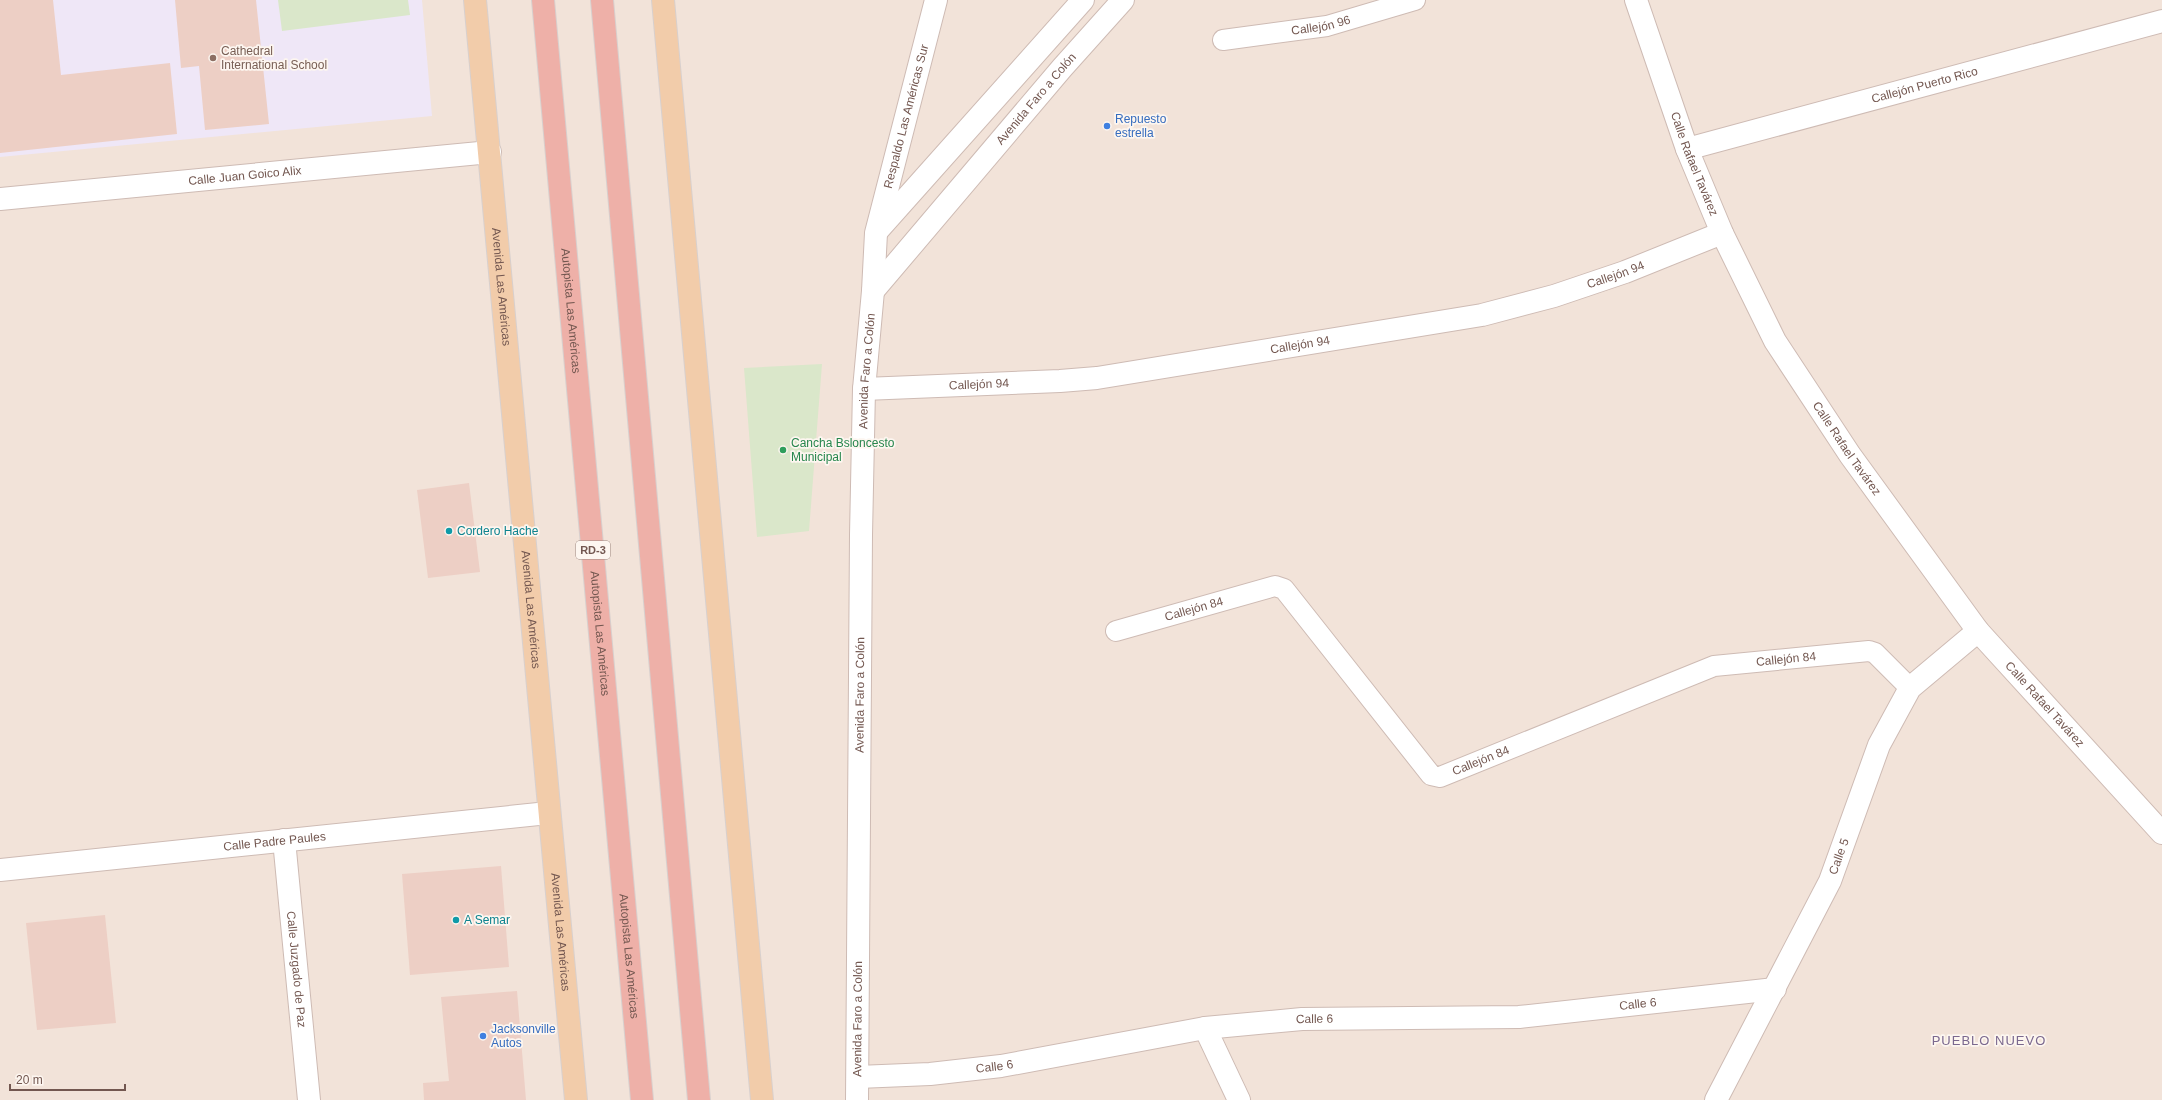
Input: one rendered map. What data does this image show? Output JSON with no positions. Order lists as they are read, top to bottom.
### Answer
{
  "streets": {
    "highway": ["Autopista Las Américas", "RD-3"],
    "main road": ["Avenida Las Américas"],
    "street": [
      "Callejón Puerto Rico",
      "Avenida Faro a Colón",
      "Respaldo Las Américas Sur",
      "Calle Rafael Tavárez",
      "Calle Juan Goico Alix",
      "Callejón 94",
      "Calle Padre Paules",
      "Calle 5",
      "Calle Juzgado de Paz",
      "Calle 6"
    ],
    "lane": ["Callejón 96", "Callejón 84"]
  },
  "crossings": [
    ["Callejón Puerto Rico", "Calle Rafael Tavárez"],
    ["Avenida Faro a Colón", "Respaldo Las Américas Sur"],
    ["Avenida Faro a Colón", "Callejón 94"],
    ["Avenida Faro a Colón", "Calle 6"],
    ["Calle Rafael Tavárez", "Callejón 94"],
    ["Calle Rafael Tavárez", "Calle 5"],
    ["Calle Juan Goico Alix", "Avenida Las Américas"],
    ["Avenida Las Américas", "Calle Padre Paules"],
    ["Callejón 84", "Calle 5"],
    ["Calle Padre Paules", "Calle Juzgado de Paz"],
    ["Calle 5", "Calle 6"]
  ],
  "districts": ["PUEBLO NUEVO"],
  "places": [
    "Cathedral International School",
    "Repuesto estrella",
    "Cancha Bsloncesto Municipal",
    "Cordero Hache",
    "A Semar",
    "Jacksonville Autos"
  ],
  "scale_bar": "20 m"
}
